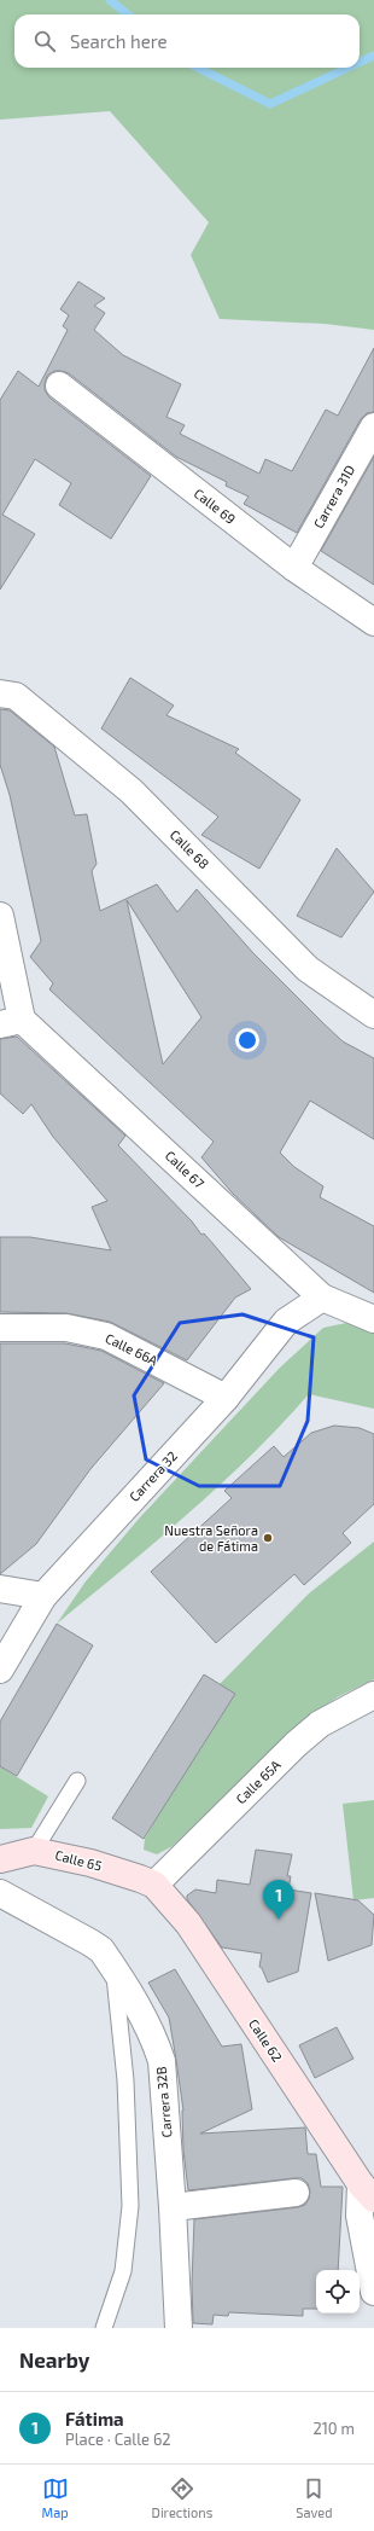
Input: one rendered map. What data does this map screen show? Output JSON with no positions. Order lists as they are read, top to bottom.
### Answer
{
  "streets": {
    "main road": ["Calle 65", "Calle 62"],
    "street": [
      "Carrera 31D",
      "Calle 69",
      "Calle 68",
      "Calle 67",
      "Calle 66A",
      "Carrera 32",
      "Calle 65A",
      "Carrera 32B"
    ]
  },
  "crossings": [
    ["Carrera 31D", "Calle 69"],
    ["Calle 67", "Carrera 32"],
    ["Calle 66A", "Carrera 32"],
    ["Calle 65A", "Calle 65"],
    ["Calle 65A", "Calle 62"],
    ["Calle 65", "Calle 62"]
  ],
  "places": ["Nuestra Señora de Fátima"],
  "page": {
    "search": "Search here",
    "pins": "1",
    "heading": "Nearby",
    "list": [
      {
        "mark": "1",
        "name": "Fátima",
        "note": "Place · Calle 62",
        "value": "210 m"
      }
    ],
    "nav": ["Map", "Directions", "Saved"]
  }
}
